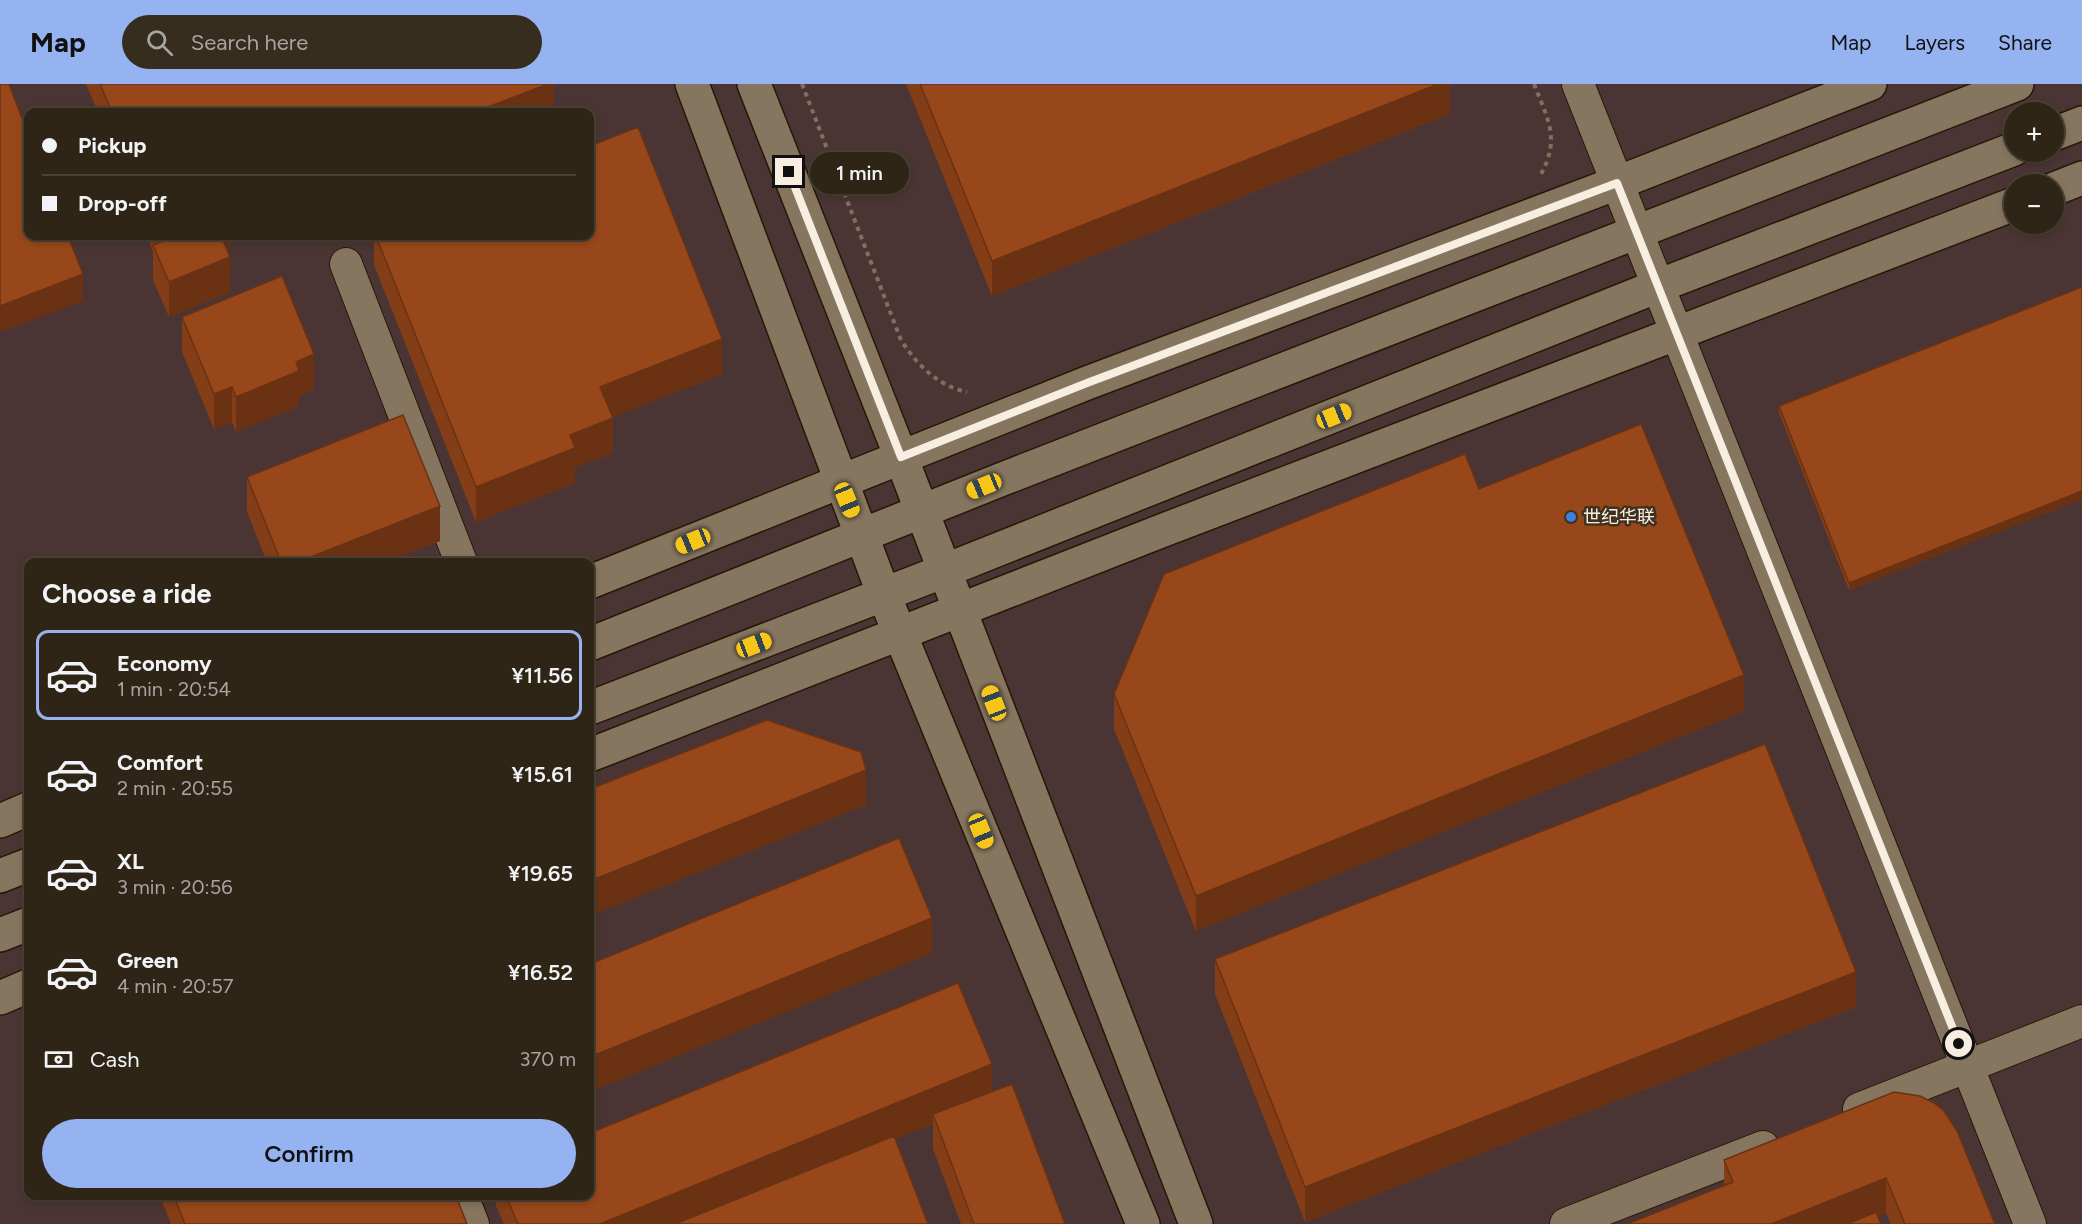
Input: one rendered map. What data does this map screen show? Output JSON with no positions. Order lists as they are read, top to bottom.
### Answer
{
  "places": ["世纪华联"],
  "page": {
    "header": "Map",
    "search": "Search here",
    "nav": ["Map", "Layers", "Share"],
    "map_buttons": ["+", "−"],
    "banner": ["Pickup", "Drop-off"],
    "bubble": "1 min",
    "heading": "Choose a ride",
    "list": [
      {
        "name": "Economy",
        "note": "1 min · 20:54",
        "value": "¥11.56"
      },
      {
        "name": "Comfort",
        "note": "2 min · 20:55",
        "value": "¥15.61"
      },
      {
        "name": "XL",
        "note": "3 min · 20:56",
        "value": "¥19.65"
      },
      {
        "name": "Green",
        "note": "4 min · 20:57",
        "value": "¥16.52"
      }
    ],
    "pay": ["Cash", "370 m"],
    "buttons": "Confirm"
  }
}
